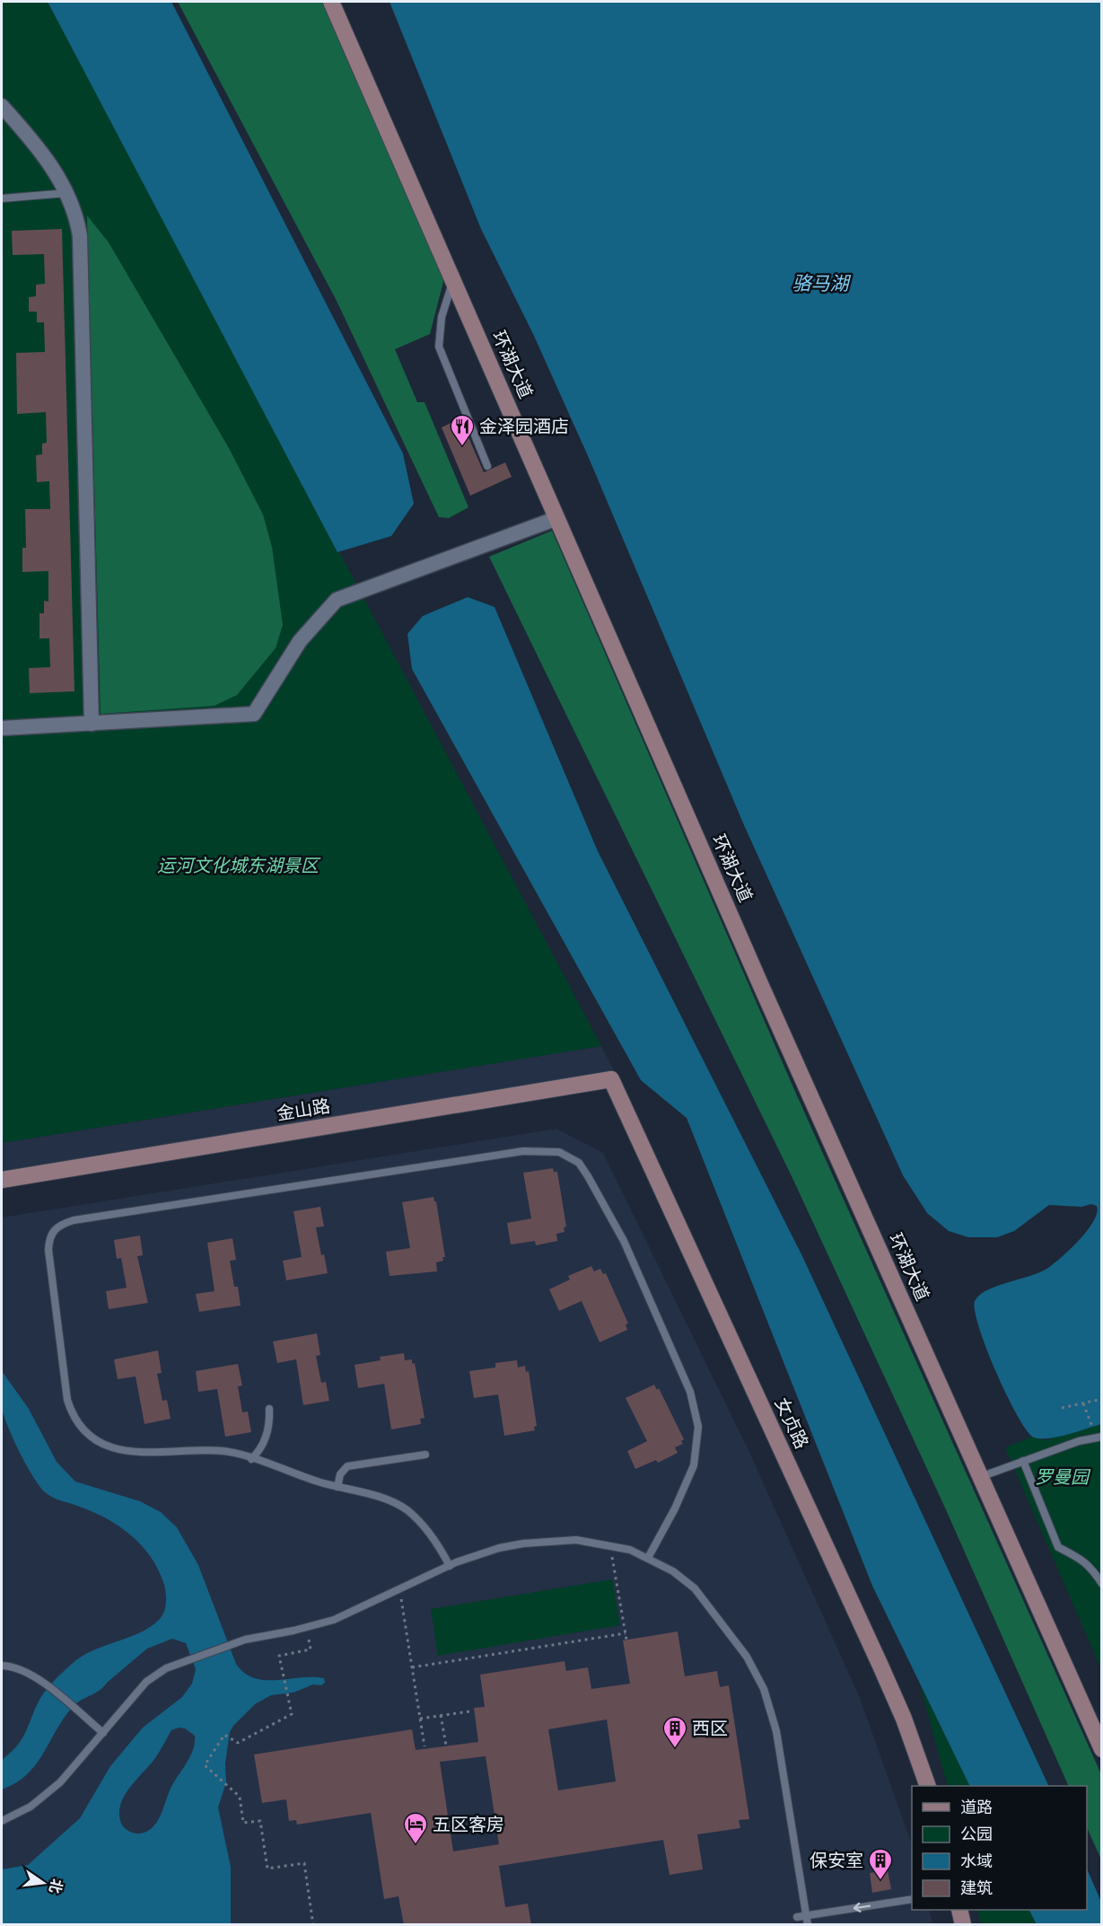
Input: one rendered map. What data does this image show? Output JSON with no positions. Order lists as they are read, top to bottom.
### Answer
{
  "streets": {
    "main road": ["环湖大道", "金山路", "女贞路"]
  },
  "crossings": [
    ["金山路", "女贞路"]
  ],
  "water": ["骆马湖"],
  "parks": ["运河文化城东湖景区", "罗曼园"],
  "places": {
    "restaurant": ["金泽园酒店"],
    "building": ["西区", "保安室"],
    "hotel": ["五区客房"]
  },
  "legend": [
    "道路",
    "公园",
    "水域",
    "建筑"
  ],
  "north": "right"
}
